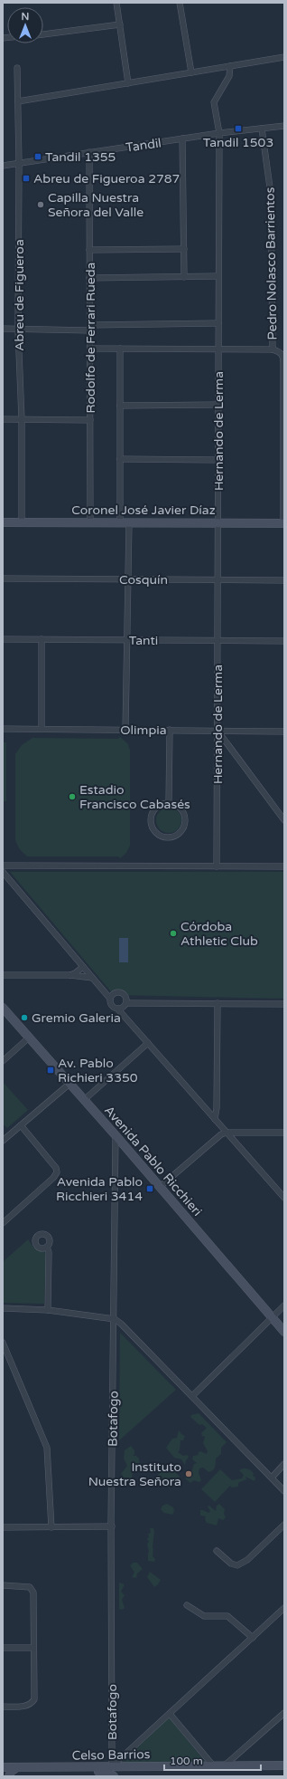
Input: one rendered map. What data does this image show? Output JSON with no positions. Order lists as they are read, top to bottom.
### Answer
{
  "streets": {
    "main road": ["Coronel José Javier Díaz", "Avenida Pablo Ricchieri", "Celso Barrios"],
    "street": [
      "Tandil",
      "Pedro Nolasco Barrientos",
      "Abreu de Figueroa",
      "Rodolfo de Ferrari Rueda",
      "Hernando de Lerma",
      "Cosquín",
      "Tanti",
      "Olimpia",
      "Botafogo"
    ]
  },
  "crossings": [
    ["Tandil", "Pedro Nolasco Barrientos"],
    ["Tandil", "Abreu de Figueroa"],
    ["Tandil", "Rodolfo de Ferrari Rueda"],
    ["Tandil", "Hernando de Lerma"],
    ["Pedro Nolasco Barrientos", "Coronel José Javier Díaz"],
    ["Abreu de Figueroa", "Coronel José Javier Díaz"],
    ["Rodolfo de Ferrari Rueda", "Coronel José Javier Díaz"],
    ["Hernando de Lerma", "Coronel José Javier Díaz"],
    ["Hernando de Lerma", "Cosquín"],
    ["Hernando de Lerma", "Tanti"],
    ["Hernando de Lerma", "Olimpia"],
    ["Avenida Pablo Ricchieri", "Botafogo"],
    ["Botafogo", "Celso Barrios"]
  ],
  "places": {
    "transit": [
      "Tandil 1503",
      "Tandil 1355",
      "Abreu de Figueroa 2787",
      "Av. Pablo Richieri 3350",
      "Avenida Pablo Ricchieri 3414"
    ],
    "other": [
      "Capilla Nuestra Señora del Valle",
      "Estadio Francisco Cabasés",
      "Córdoba Athletic Club",
      "Gremio Galeria",
      "Instituto Nuestra Señora"
    ]
  },
  "scale_bar": "100 m",
  "north": "top"
}
